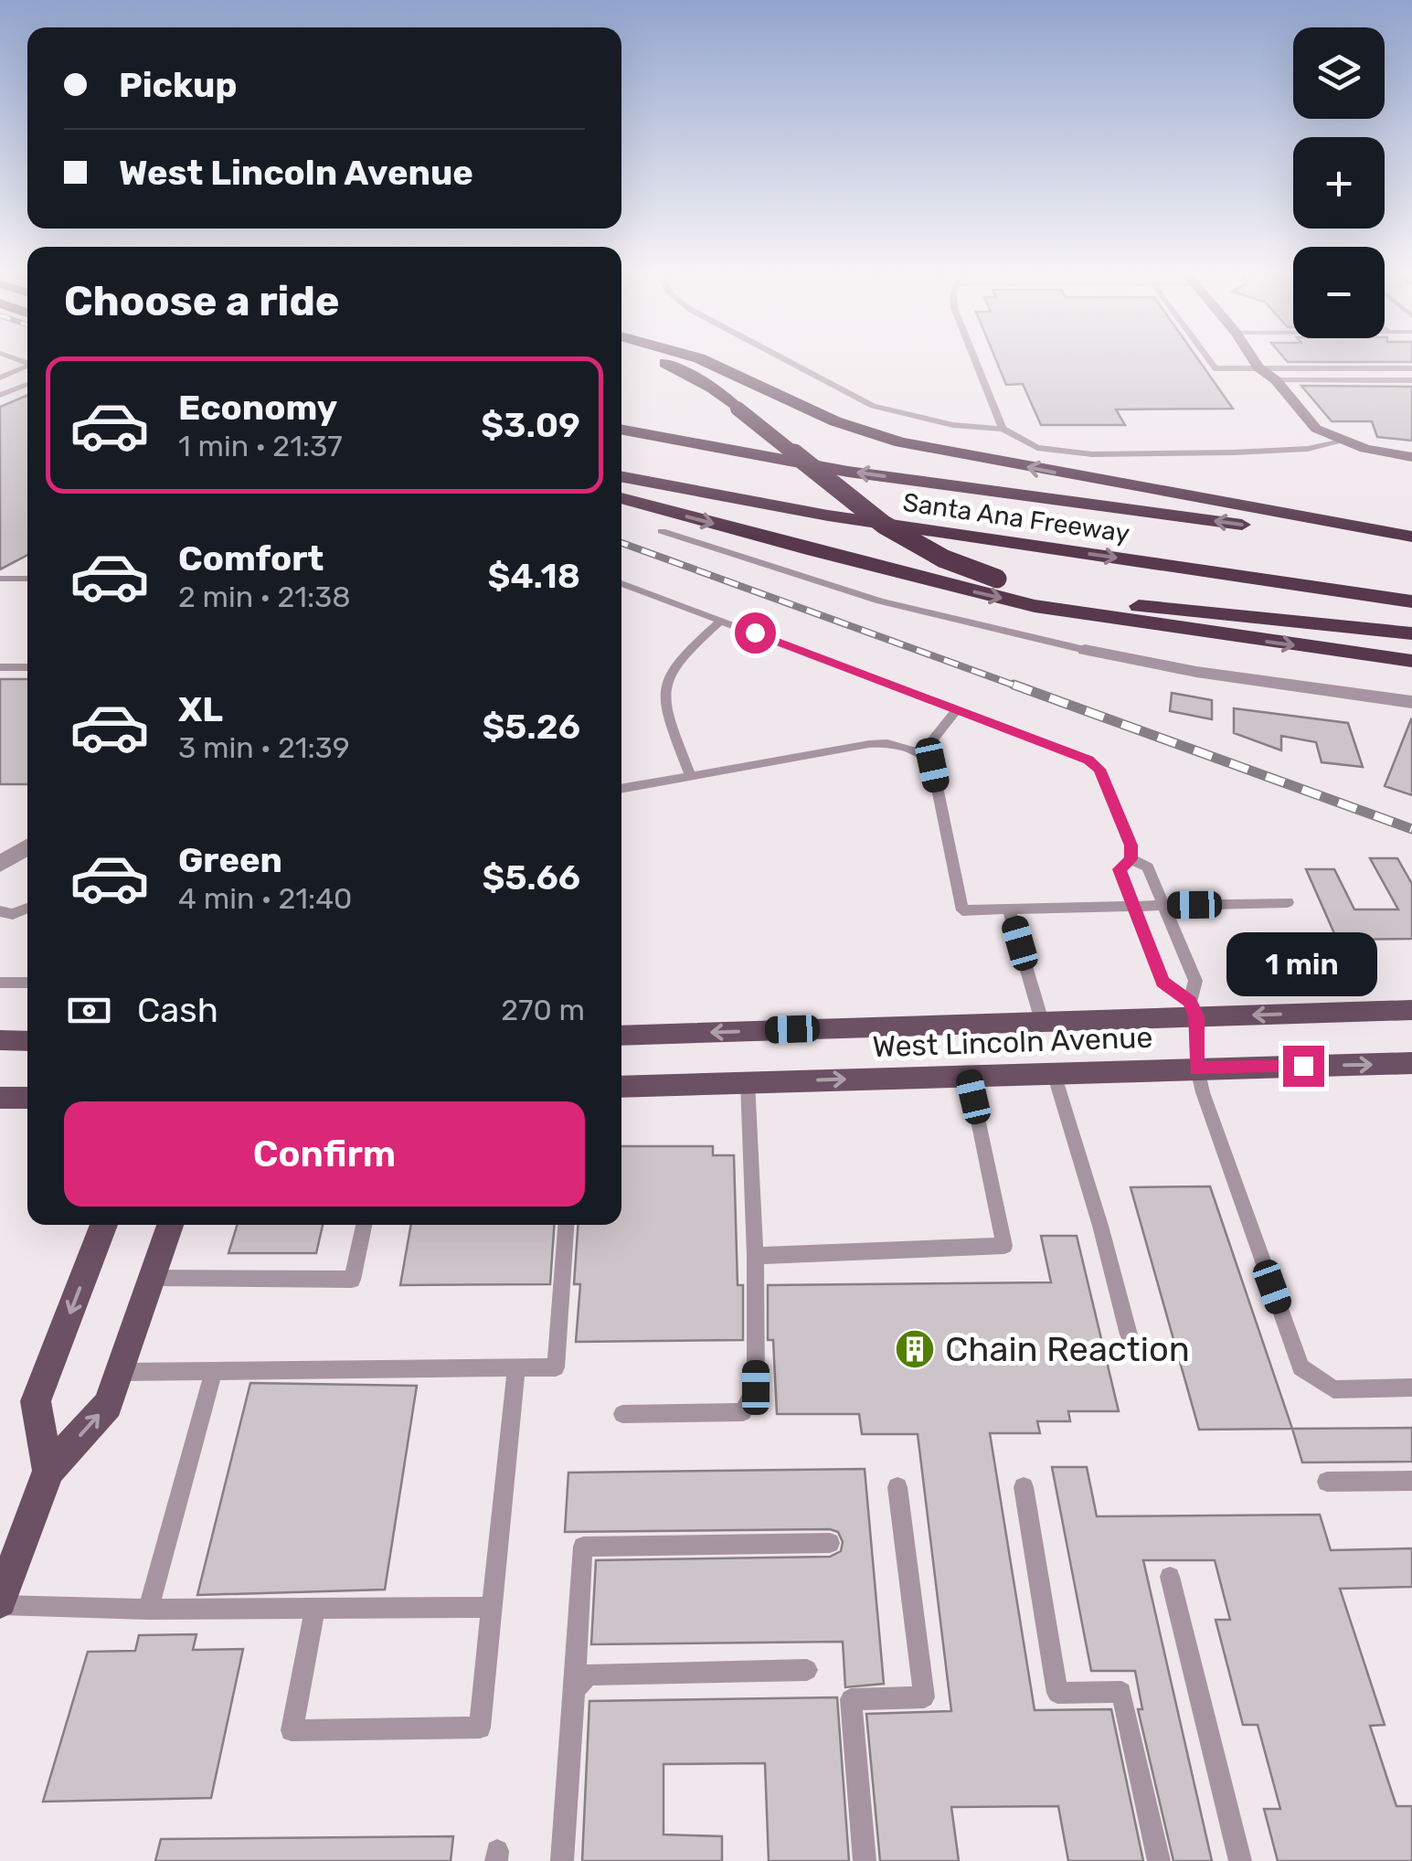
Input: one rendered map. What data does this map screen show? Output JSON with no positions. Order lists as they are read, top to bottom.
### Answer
{
  "streets": {
    "highway": ["Santa Ana Freeway"],
    "main road": ["West Lincoln Avenue"]
  },
  "places": {
    "building": ["Chain Reaction"]
  },
  "page": {
    "map_buttons": ["+", "−"],
    "banner": ["Pickup", "West Lincoln Avenue"],
    "heading": "Choose a ride",
    "list": [
      {
        "name": "Economy",
        "note": "1 min · 21:37",
        "value": "$3.09"
      },
      {
        "name": "Comfort",
        "note": "2 min · 21:38",
        "value": "$4.18"
      },
      {
        "name": "XL",
        "note": "3 min · 21:39",
        "value": "$5.26"
      },
      {
        "name": "Green",
        "note": "4 min · 21:40",
        "value": "$5.66"
      }
    ],
    "bubble": "1 min",
    "pay": ["Cash", "270 m"],
    "buttons": "Confirm"
  }
}
